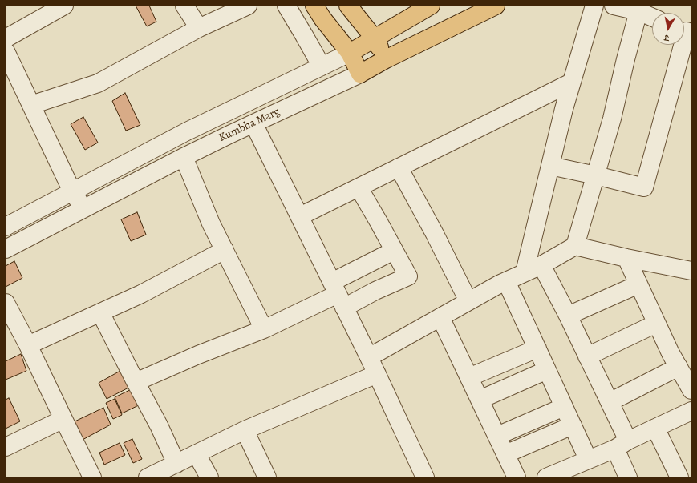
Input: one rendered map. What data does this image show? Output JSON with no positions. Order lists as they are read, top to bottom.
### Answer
{
  "streets": {
    "main road": ["Kumbha Marg"]
  },
  "north": "bottom"
}
